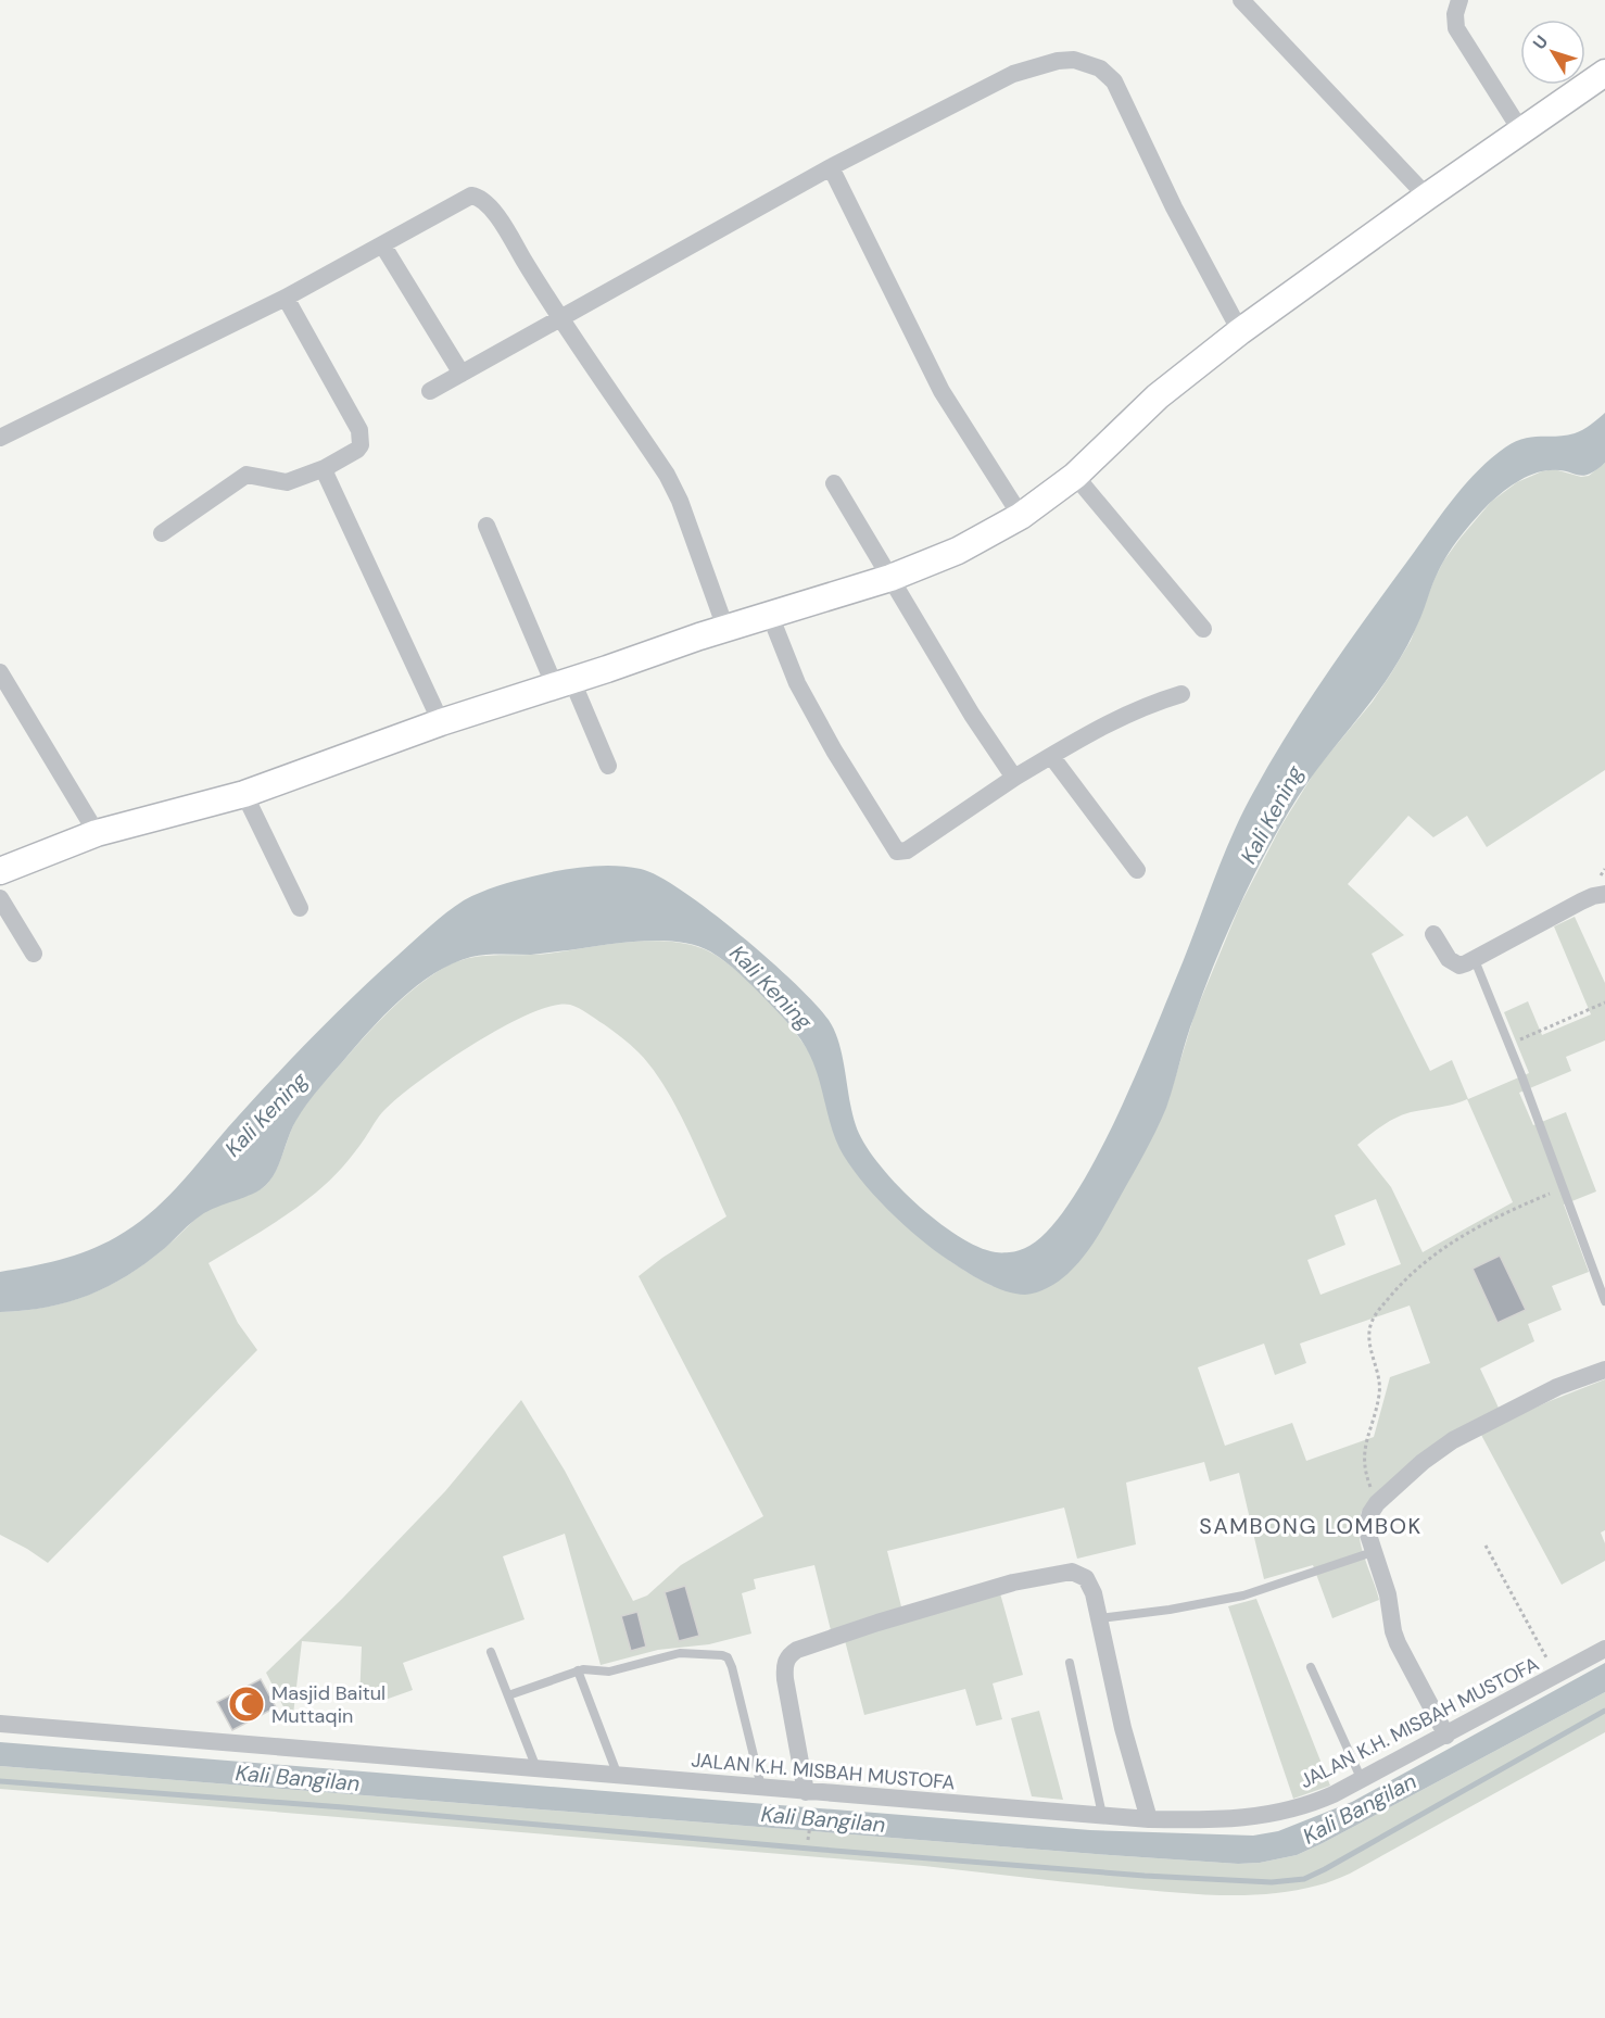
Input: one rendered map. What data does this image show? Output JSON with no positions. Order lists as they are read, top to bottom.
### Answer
{
  "streets": {
    "street": ["JALAN K.H. MISBAH MUSTOFA"]
  },
  "districts": ["SAMBONG LOMBOK"],
  "water": ["Kali Kening", "Kali Bangilan"],
  "places": {
    "mosque": ["Masjid Baitul Muttaqin"]
  },
  "north": "top left"
}
